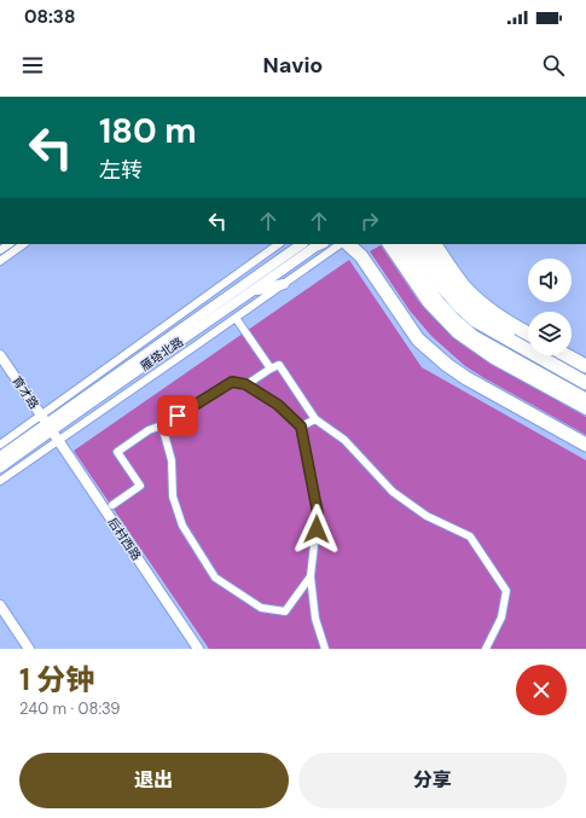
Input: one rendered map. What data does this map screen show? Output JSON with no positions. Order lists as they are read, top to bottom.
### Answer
{
  "streets": {
    "main road": ["雁塔北路", "育才路", "后村西路"]
  },
  "crossings": [
    ["雁塔北路", "育才路"],
    ["雁塔北路", "后村西路"],
    ["育才路", "后村西路"]
  ],
  "page": {
    "status": "08:38",
    "header": "Navio",
    "turn": ["180 m", "左转"],
    "heading": ["1 分钟", "240 m · 08:39"],
    "buttons": ["退出", "分享"]
  }
}
